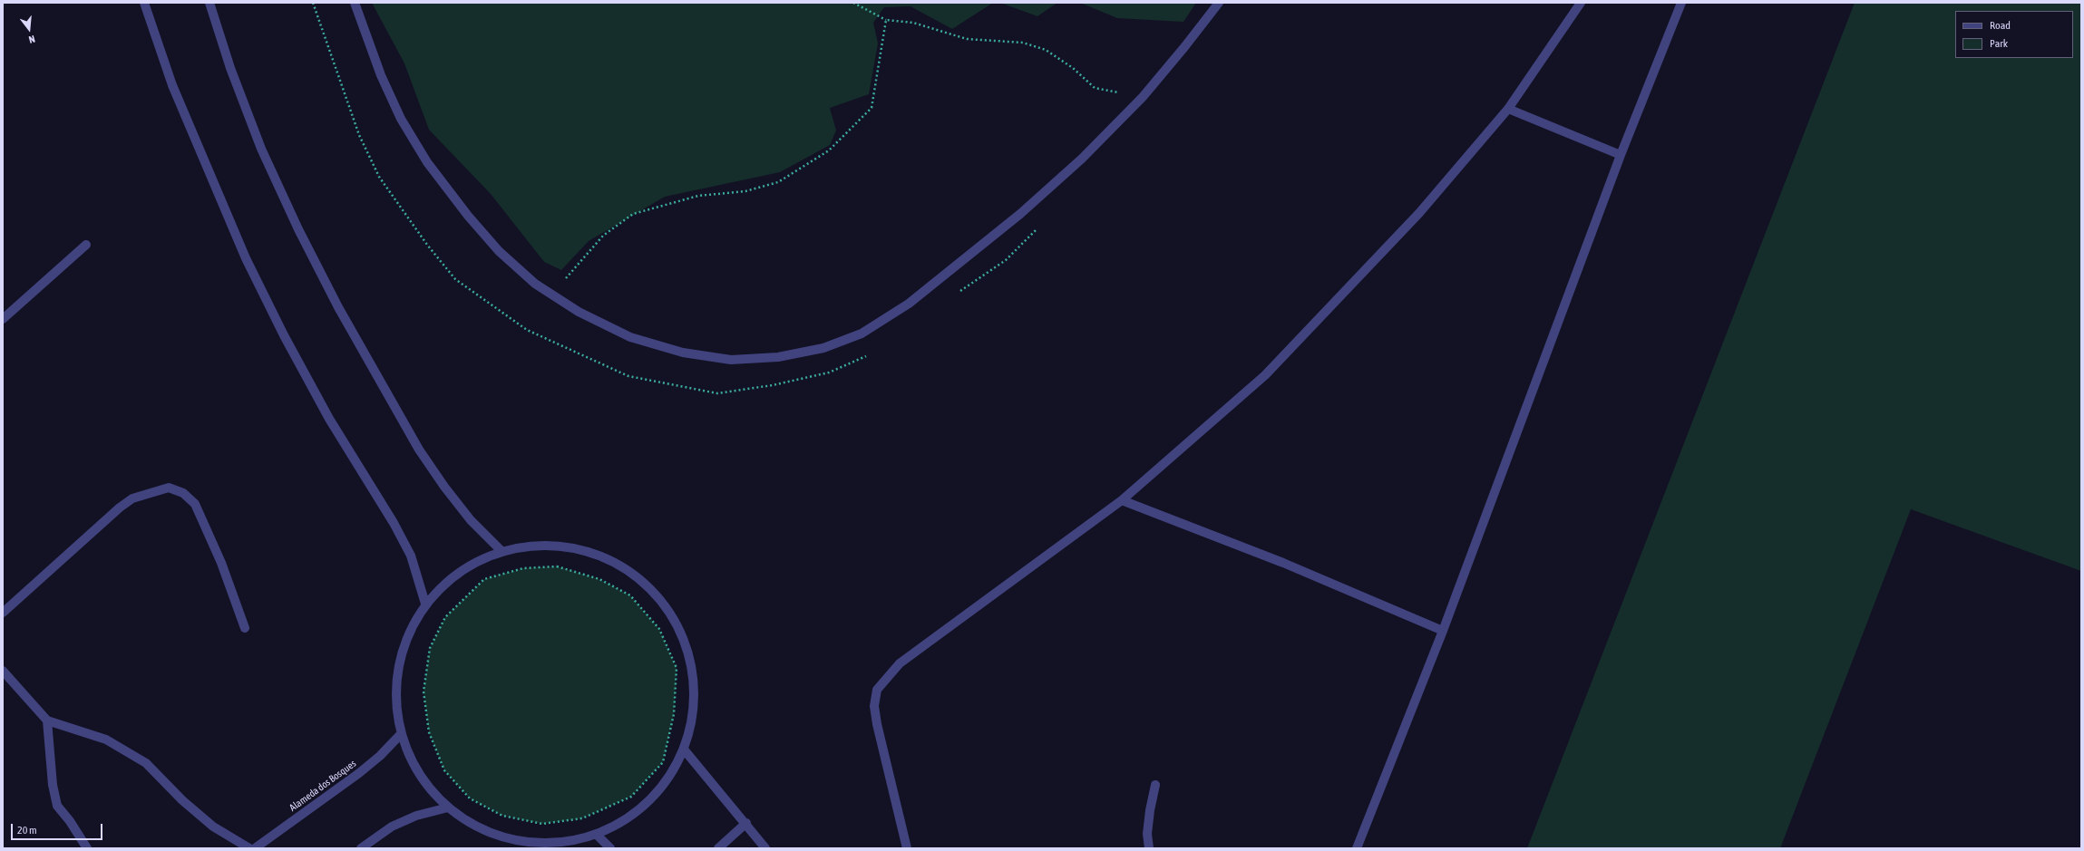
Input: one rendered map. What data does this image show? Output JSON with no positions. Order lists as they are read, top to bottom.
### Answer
{
  "streets": {
    "street": ["Alameda dos Bosques"]
  },
  "legend": ["Road", "Park"],
  "scale_bar": "20 m",
  "north": "bottom"
}
